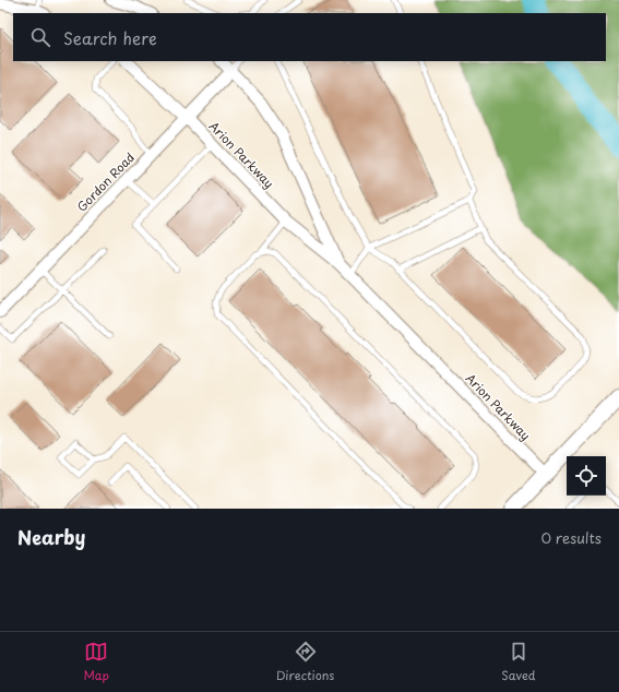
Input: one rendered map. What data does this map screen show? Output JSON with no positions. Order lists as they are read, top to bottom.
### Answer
{
  "streets": {
    "street": ["Arion Parkway", "Gordon Road"]
  },
  "crossings": [
    ["Arion Parkway", "Gordon Road"]
  ],
  "page": {
    "search": "Search here",
    "heading": ["Nearby", "0 results"],
    "nav": ["Map", "Directions", "Saved"]
  }
}
